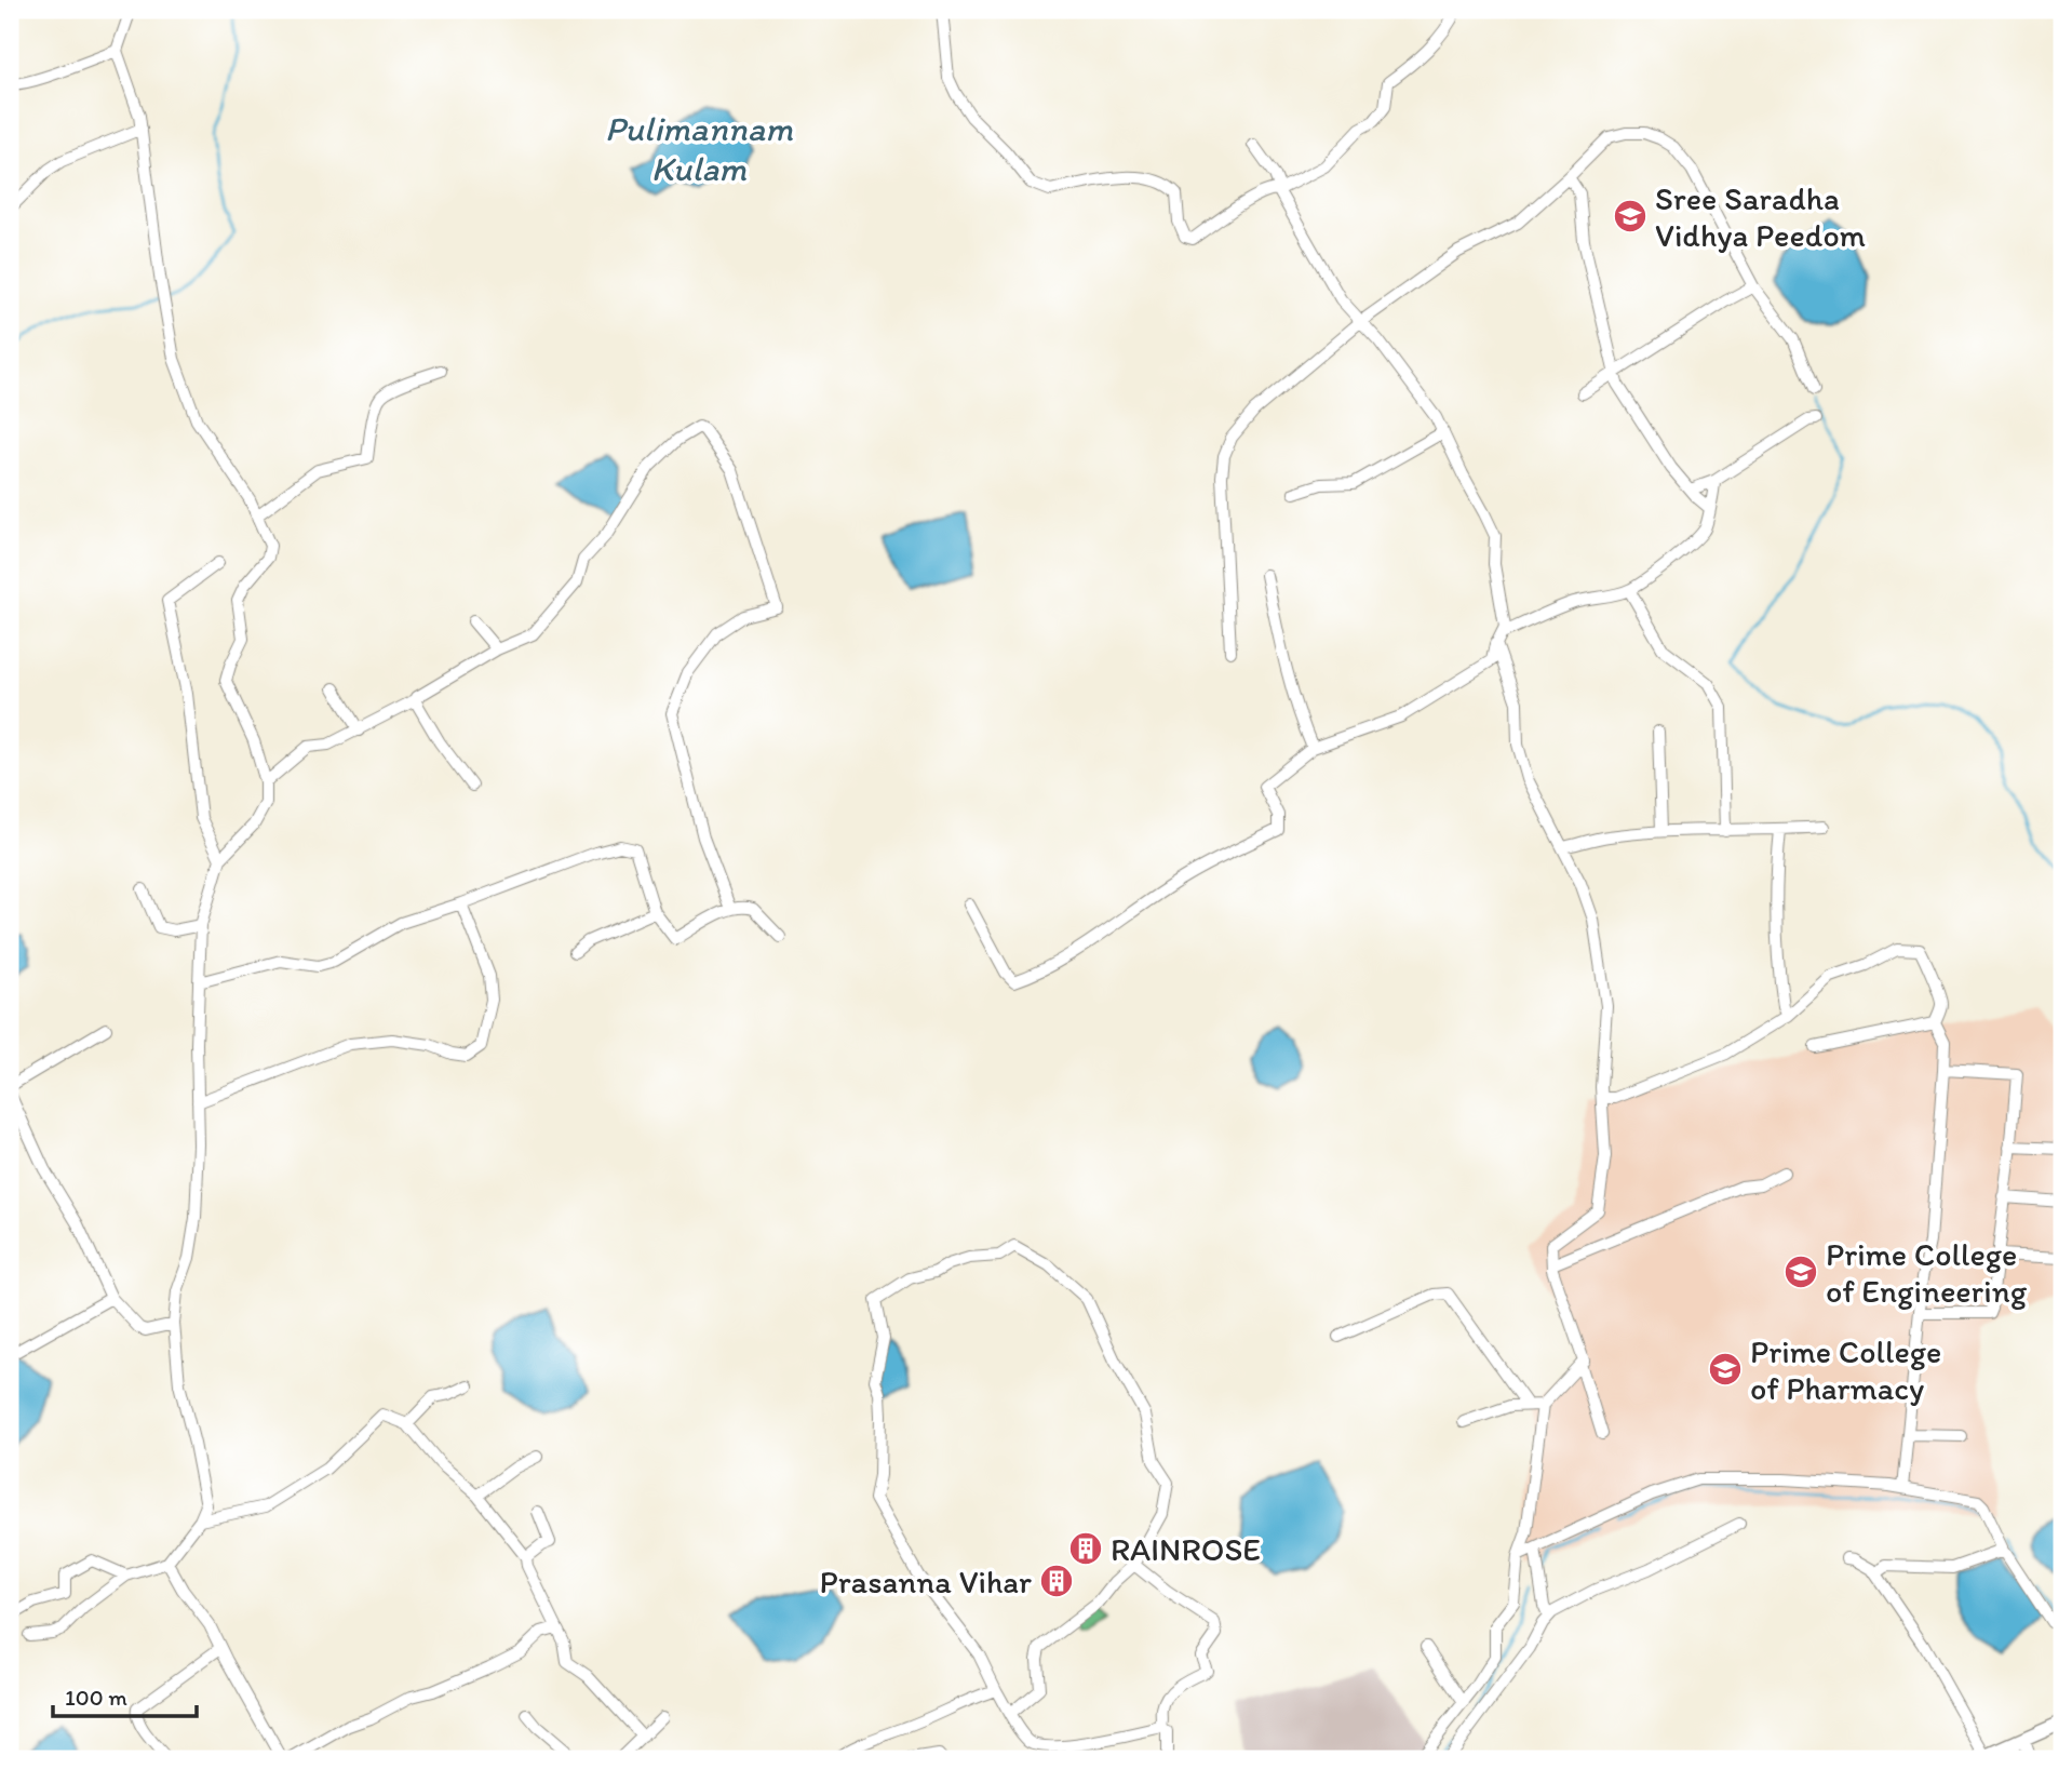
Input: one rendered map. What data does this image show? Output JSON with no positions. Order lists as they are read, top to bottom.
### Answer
{
  "water": ["Pulimannam Kulam"],
  "places": {
    "school or university": ["Sree Saradha Vidhya Peedom", "Prime College of Engineering", "Prime College of Pharmacy"],
    "building": ["RAINROSE", "Prasanna Vihar"]
  },
  "scale_bar": "100 m"
}
